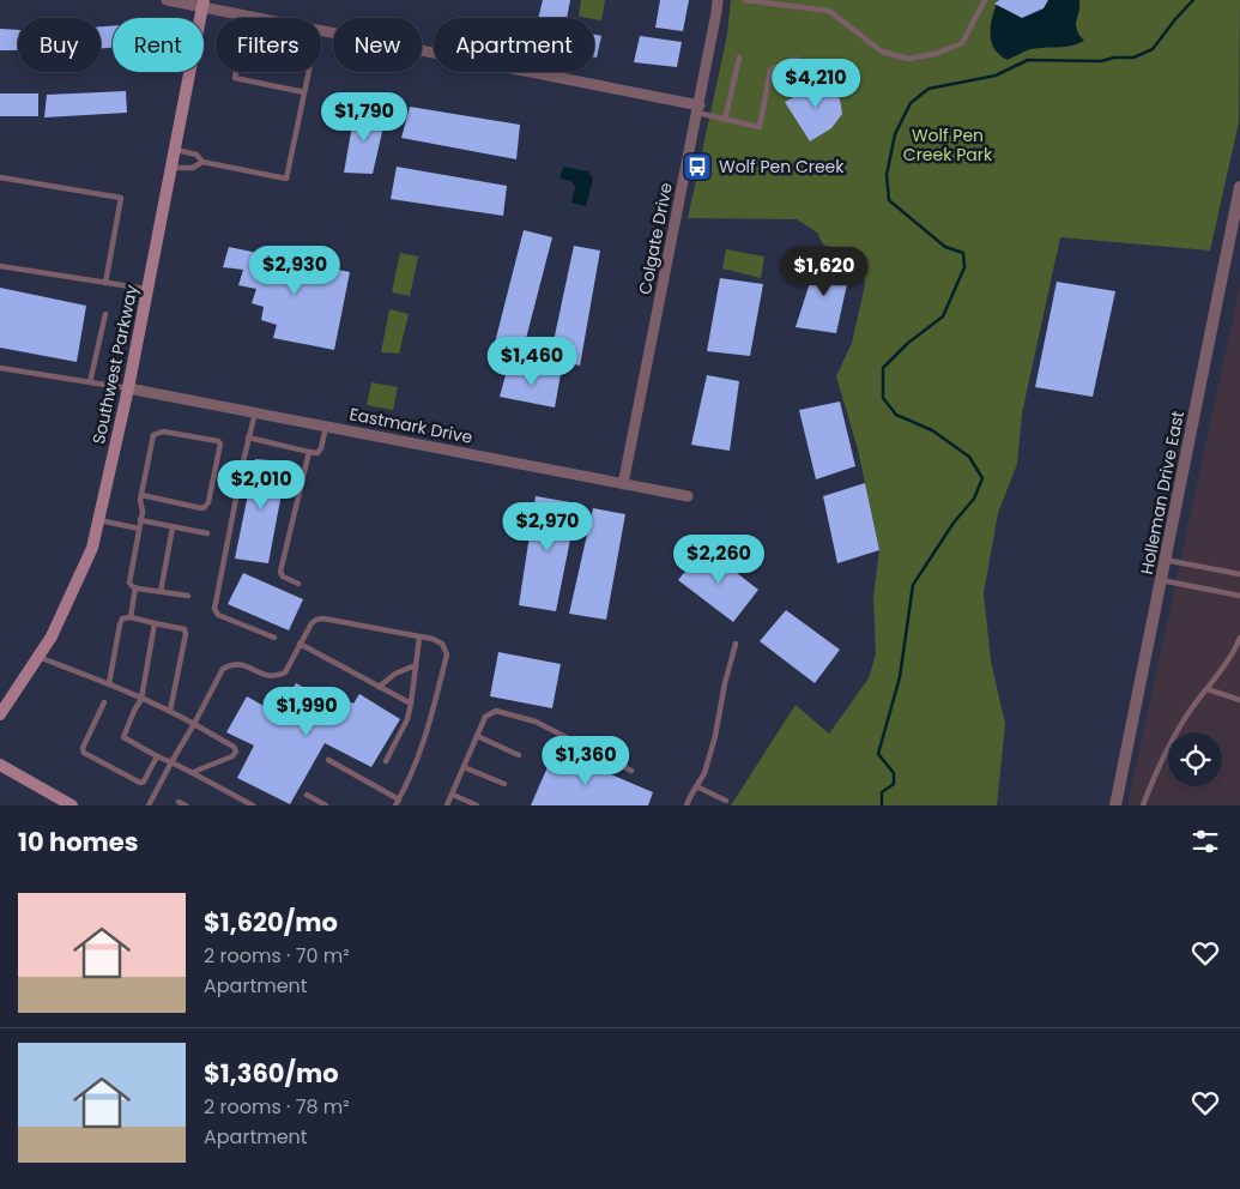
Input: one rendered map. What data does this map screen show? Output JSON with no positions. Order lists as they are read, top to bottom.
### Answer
{
  "streets": {
    "main road": ["Southwest Parkway"],
    "street": ["Colgate Drive", "Eastmark Drive", "Holleman Drive East"]
  },
  "crossings": [
    ["Colgate Drive", "Eastmark Drive"],
    ["Southwest Parkway", "Eastmark Drive"]
  ],
  "parks": ["Wolf Pen Creek Park"],
  "places": {
    "bus stop": ["Wolf Pen Creek"]
  },
  "page": {
    "chip": [
      "Buy",
      "Rent",
      "Filters",
      "New",
      "Apartment"
    ],
    "price": [
      "$4,210",
      "$1,790",
      "$2,930",
      "$1,620",
      "$1,460",
      "$2,010",
      "$2,970",
      "$2,260",
      "$1,990",
      "$1,360"
    ],
    "heading": "10 homes",
    "list": [
      {
        "name": "$1,620/mo",
        "note": "2 rooms · 70 m² · Apartment"
      },
      {
        "name": "$1,360/mo",
        "note": "2 rooms · 78 m² · Apartment"
      }
    ]
  }
}
